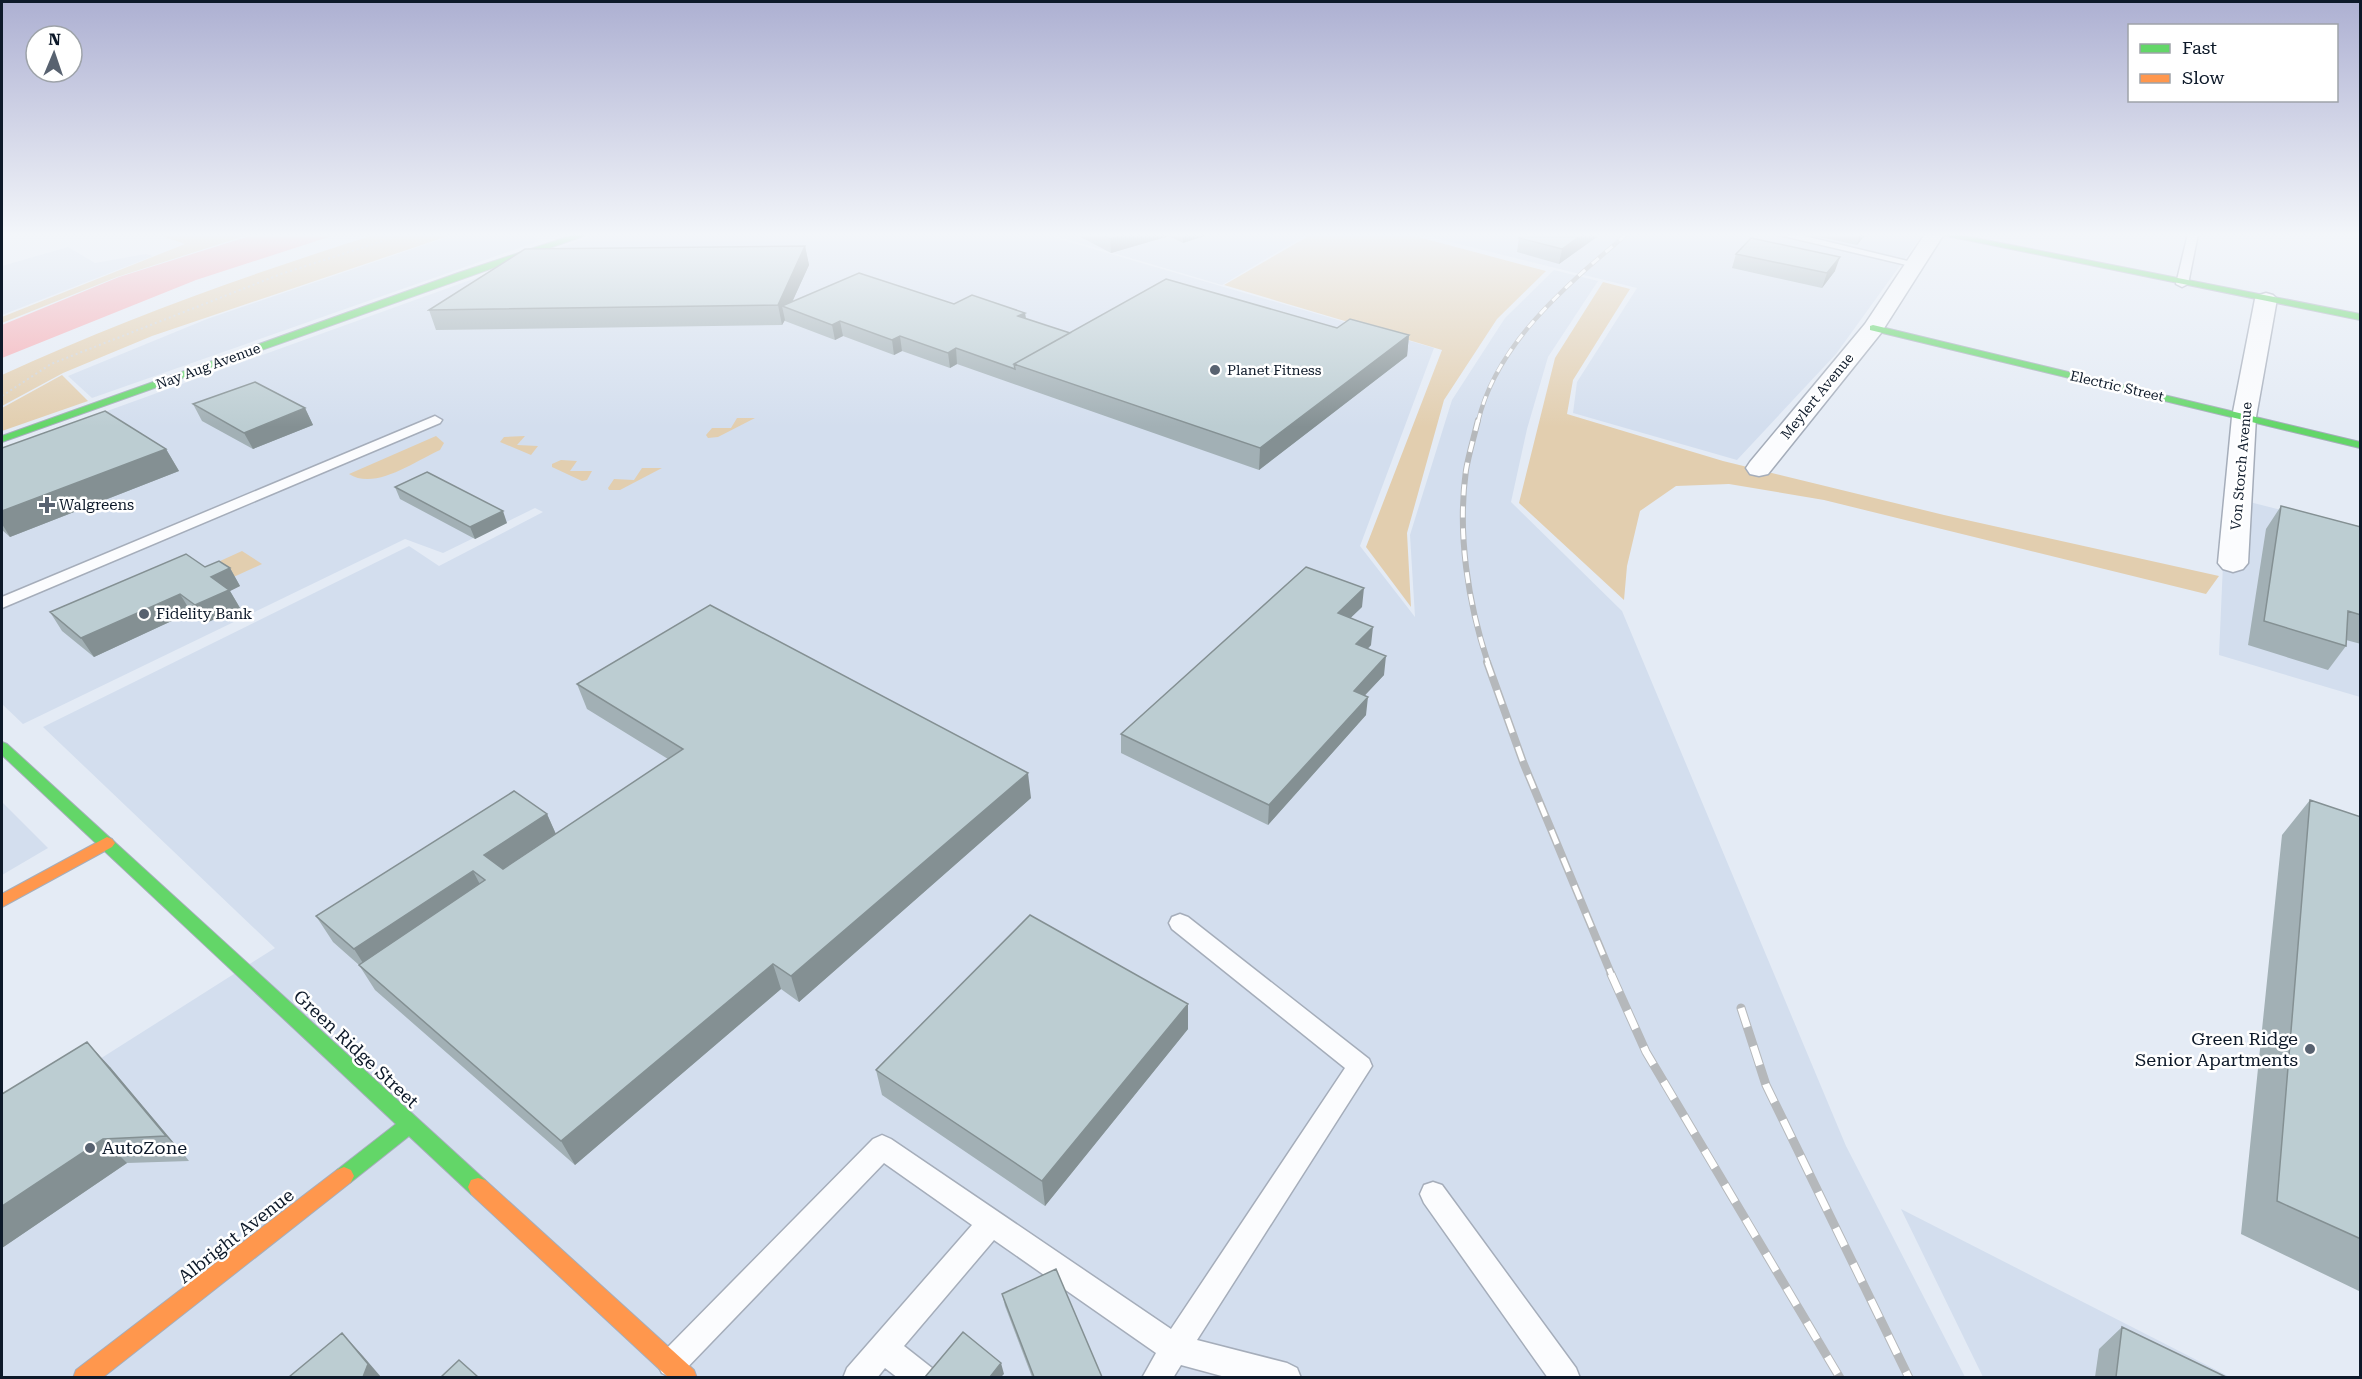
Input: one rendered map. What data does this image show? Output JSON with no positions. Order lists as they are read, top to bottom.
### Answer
{
  "streets": {
    "street": [
      "Nay Aug Avenue",
      "Electric Street",
      "Meylert Avenue",
      "Von Storch Avenue",
      "Green Ridge Street",
      "Albright Avenue"
    ]
  },
  "crossings": [
    ["Electric Street", "Meylert Avenue"],
    ["Electric Street", "Von Storch Avenue"],
    ["Green Ridge Street", "Albright Avenue"]
  ],
  "places": {
    "other": [
      "Planet Fitness",
      "Fidelity Bank",
      "Green Ridge Senior Apartments",
      "AutoZone"
    ],
    "health": ["Walgreens"]
  },
  "legend": ["Fast", "Slow"],
  "north": "top"
}
